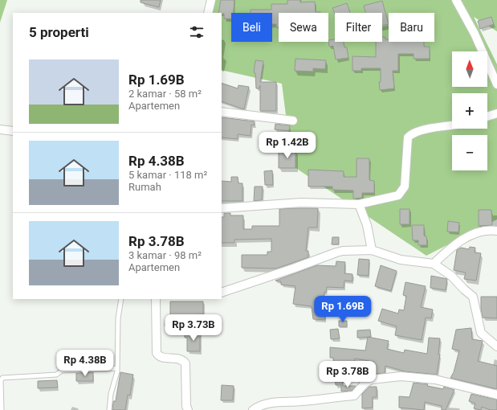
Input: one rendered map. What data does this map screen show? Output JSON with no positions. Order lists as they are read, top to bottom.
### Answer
{
  "north": "top",
  "page": {
    "chip": [
      "Beli",
      "Sewa",
      "Filter",
      "Baru"
    ],
    "heading": "5 properti",
    "map_buttons": ["+", "−"],
    "list": [
      {
        "name": "Rp 1.69B",
        "note": "2 kamar · 58 m² · Apartemen"
      },
      {
        "name": "Rp 4.38B",
        "note": "5 kamar · 118 m² · Rumah"
      },
      {
        "name": "Rp 3.78B",
        "note": "3 kamar · 98 m² · Apartemen"
      }
    ],
    "price": [
      "Rp 1.42B",
      "Rp 1.69B",
      "Rp 3.73B",
      "Rp 4.38B",
      "Rp 3.78B"
    ]
  }
}
